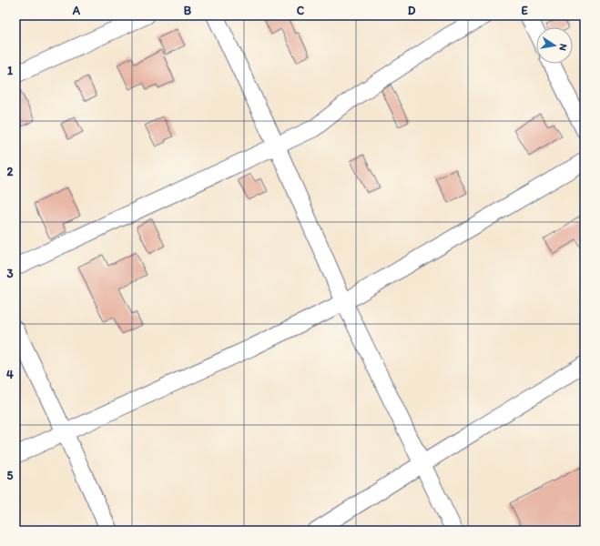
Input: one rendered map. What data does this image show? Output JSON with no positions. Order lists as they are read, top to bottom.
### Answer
{
  "north": "right",
  "grid": {
    "columns": [
      "A",
      "B",
      "C",
      "D",
      "E"
    ],
    "rows": [
      "1",
      "2",
      "3",
      "4",
      "5"
    ]
  }
}
